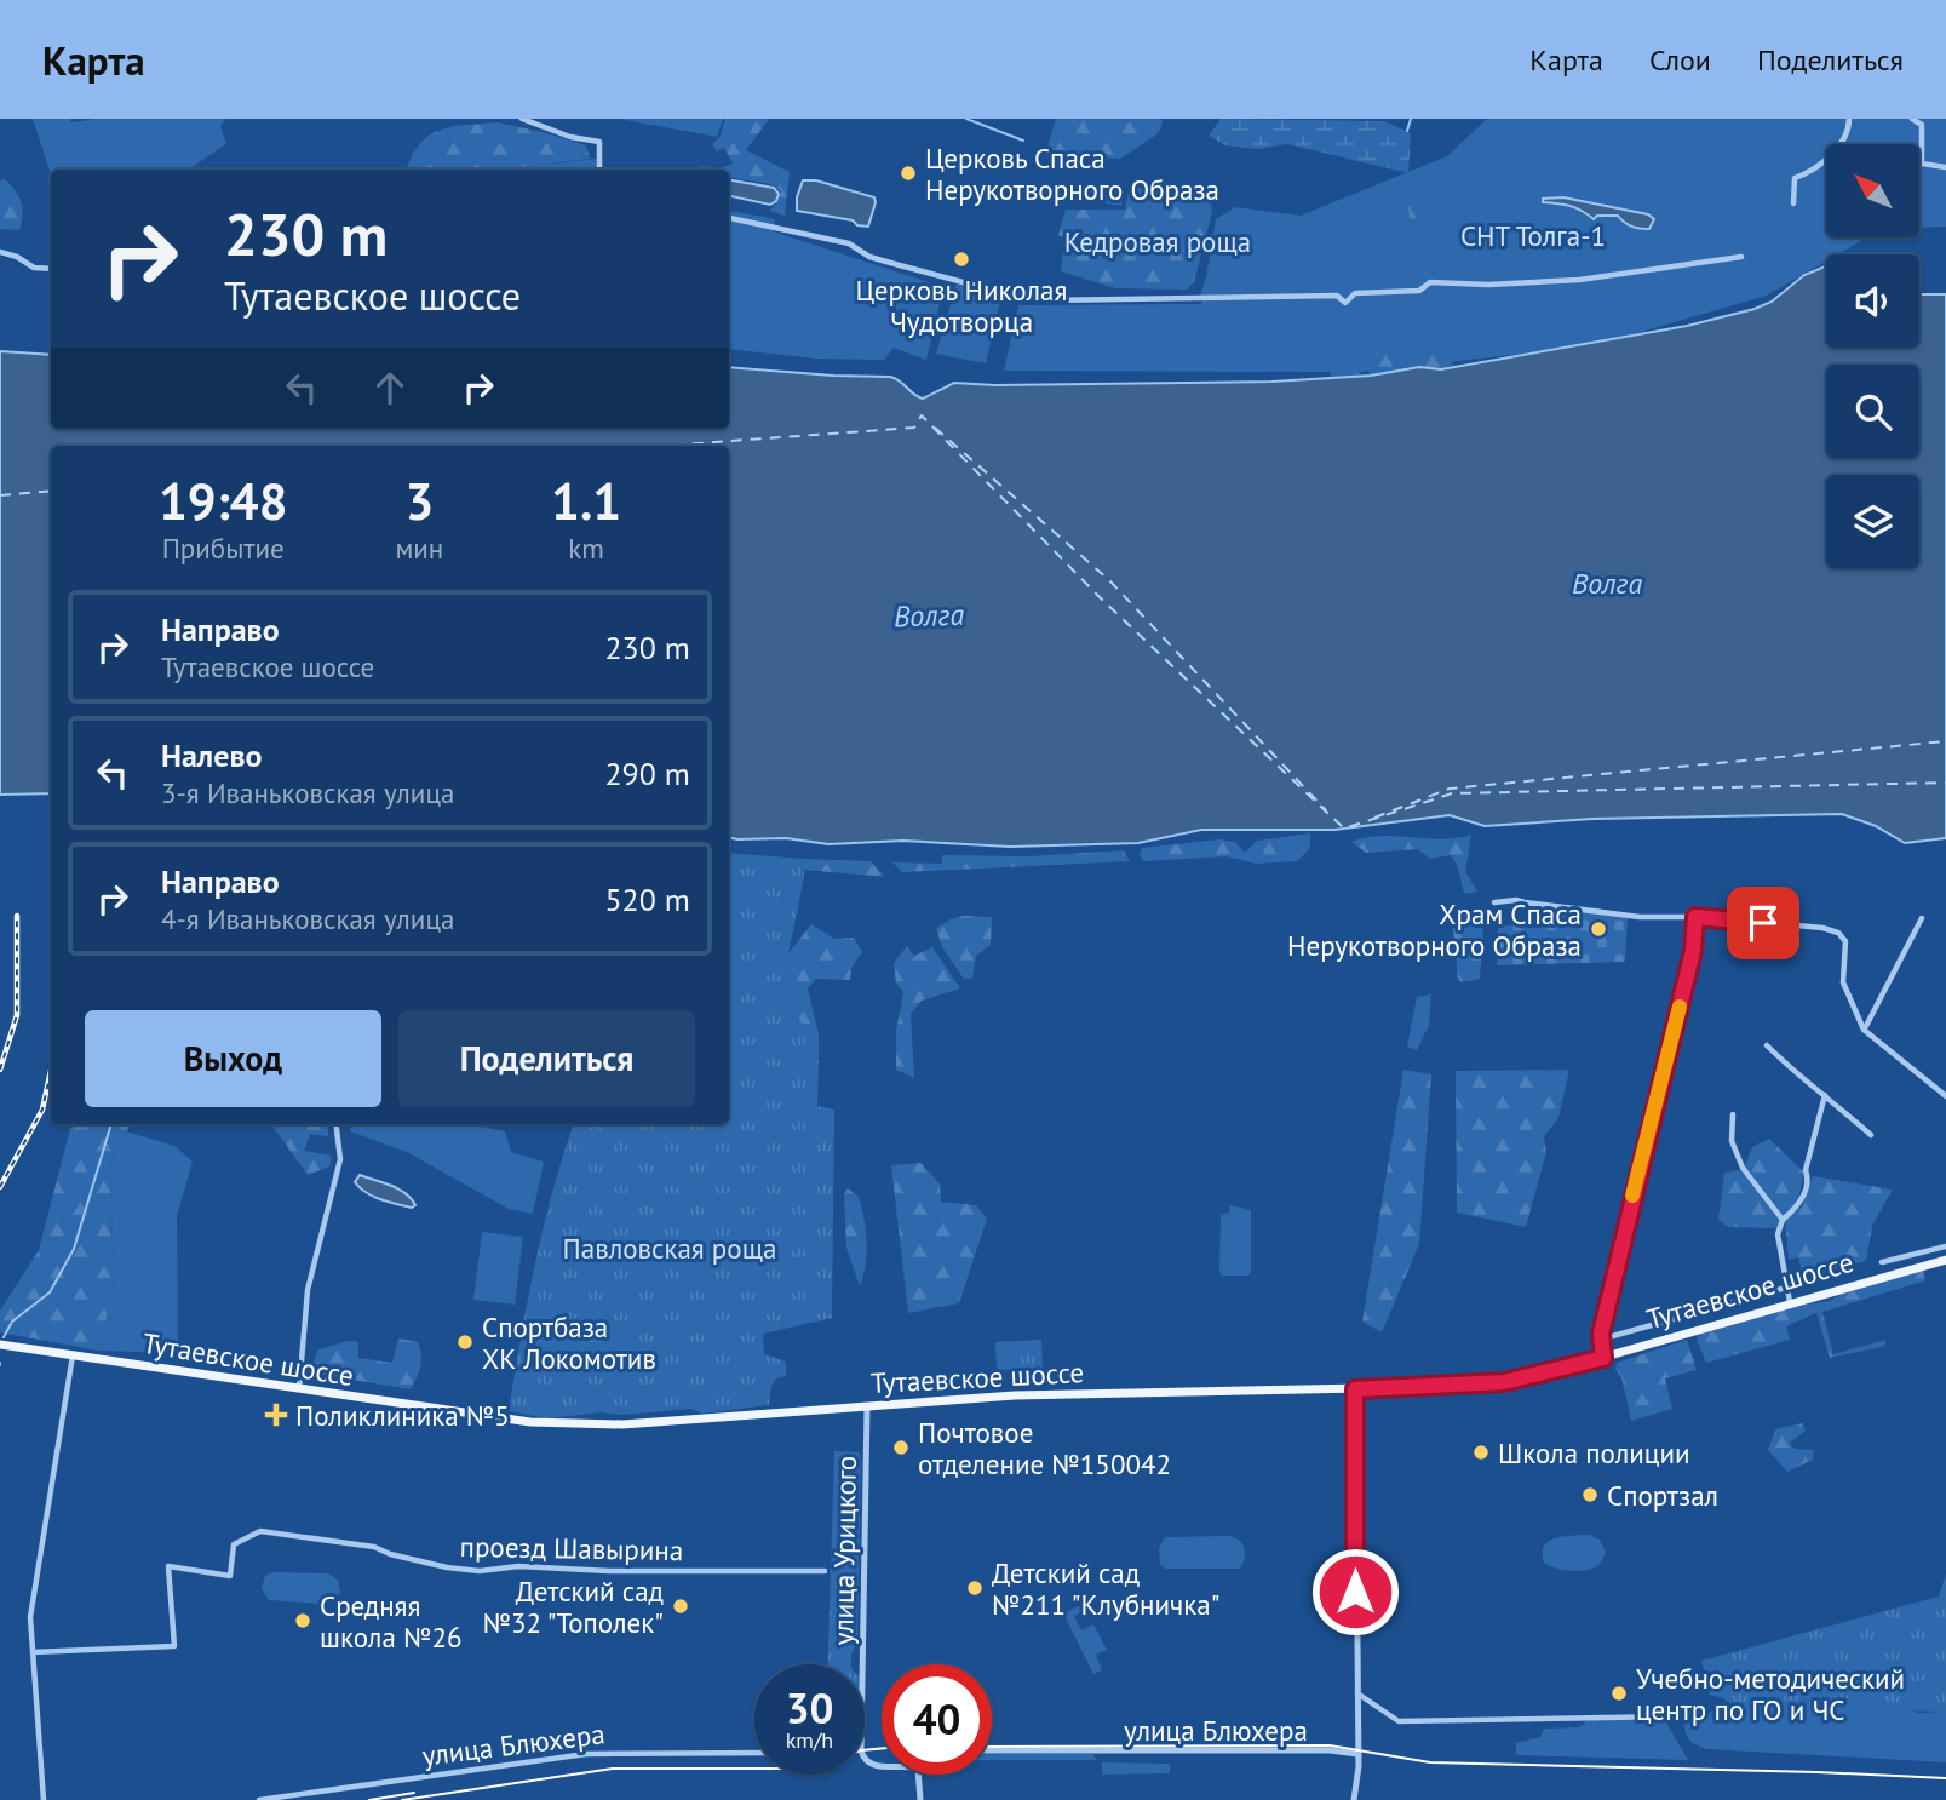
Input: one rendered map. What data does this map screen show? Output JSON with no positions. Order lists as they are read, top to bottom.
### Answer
{
  "streets": {
    "main road": ["Тутаевское шоссе"],
    "street": ["проезд Шавырина", "улица Урицкого", "улица Блюхера"]
  },
  "crossings": [
    ["Тутаевское шоссе", "улица Урицкого"]
  ],
  "water": ["Волга"],
  "parks": ["СНТ Толга-1", "Кедровая роща", "Павловская роща"],
  "places": {
    "other": [
      "Церковь Спаса Нерукотворного Образа",
      "Церковь Николая Чудотворца",
      "Храм Спаса Нерукотворного Образа",
      "Спортбаза ХК Локомотив",
      "Почтовое отделение №150042",
      "Школа полиции",
      "Спортзал",
      "Детский сад №211 \"Клубничка\"",
      "Детский сад №32 \"Тополек\"",
      "Средняя школа №26",
      "Учебно-методический центр по ГО и ЧС"
    ],
    "health": ["Поликлиника №5"]
  },
  "north": "top left",
  "page": {
    "header": "Карта",
    "nav": ["Карта", "Слои", "Поделиться"],
    "turn": ["230 m", "Тутаевское шоссе"],
    "eta": [
      "19:48",
      "Прибытие",
      "3",
      "мин",
      "1.1",
      "km"
    ],
    "list": [
      {
        "name": "Направо",
        "note": "Тутаевское шоссе",
        "value": "230 m"
      },
      {
        "name": "Налево",
        "note": "3-я Иваньковская улица",
        "value": "290 m"
      },
      {
        "name": "Направо",
        "note": "4-я Иваньковская улица",
        "value": "520 m"
      }
    ],
    "buttons": ["Выход", "Поделиться"],
    "speed": "30 km/h",
    "limit": "40"
  }
}
